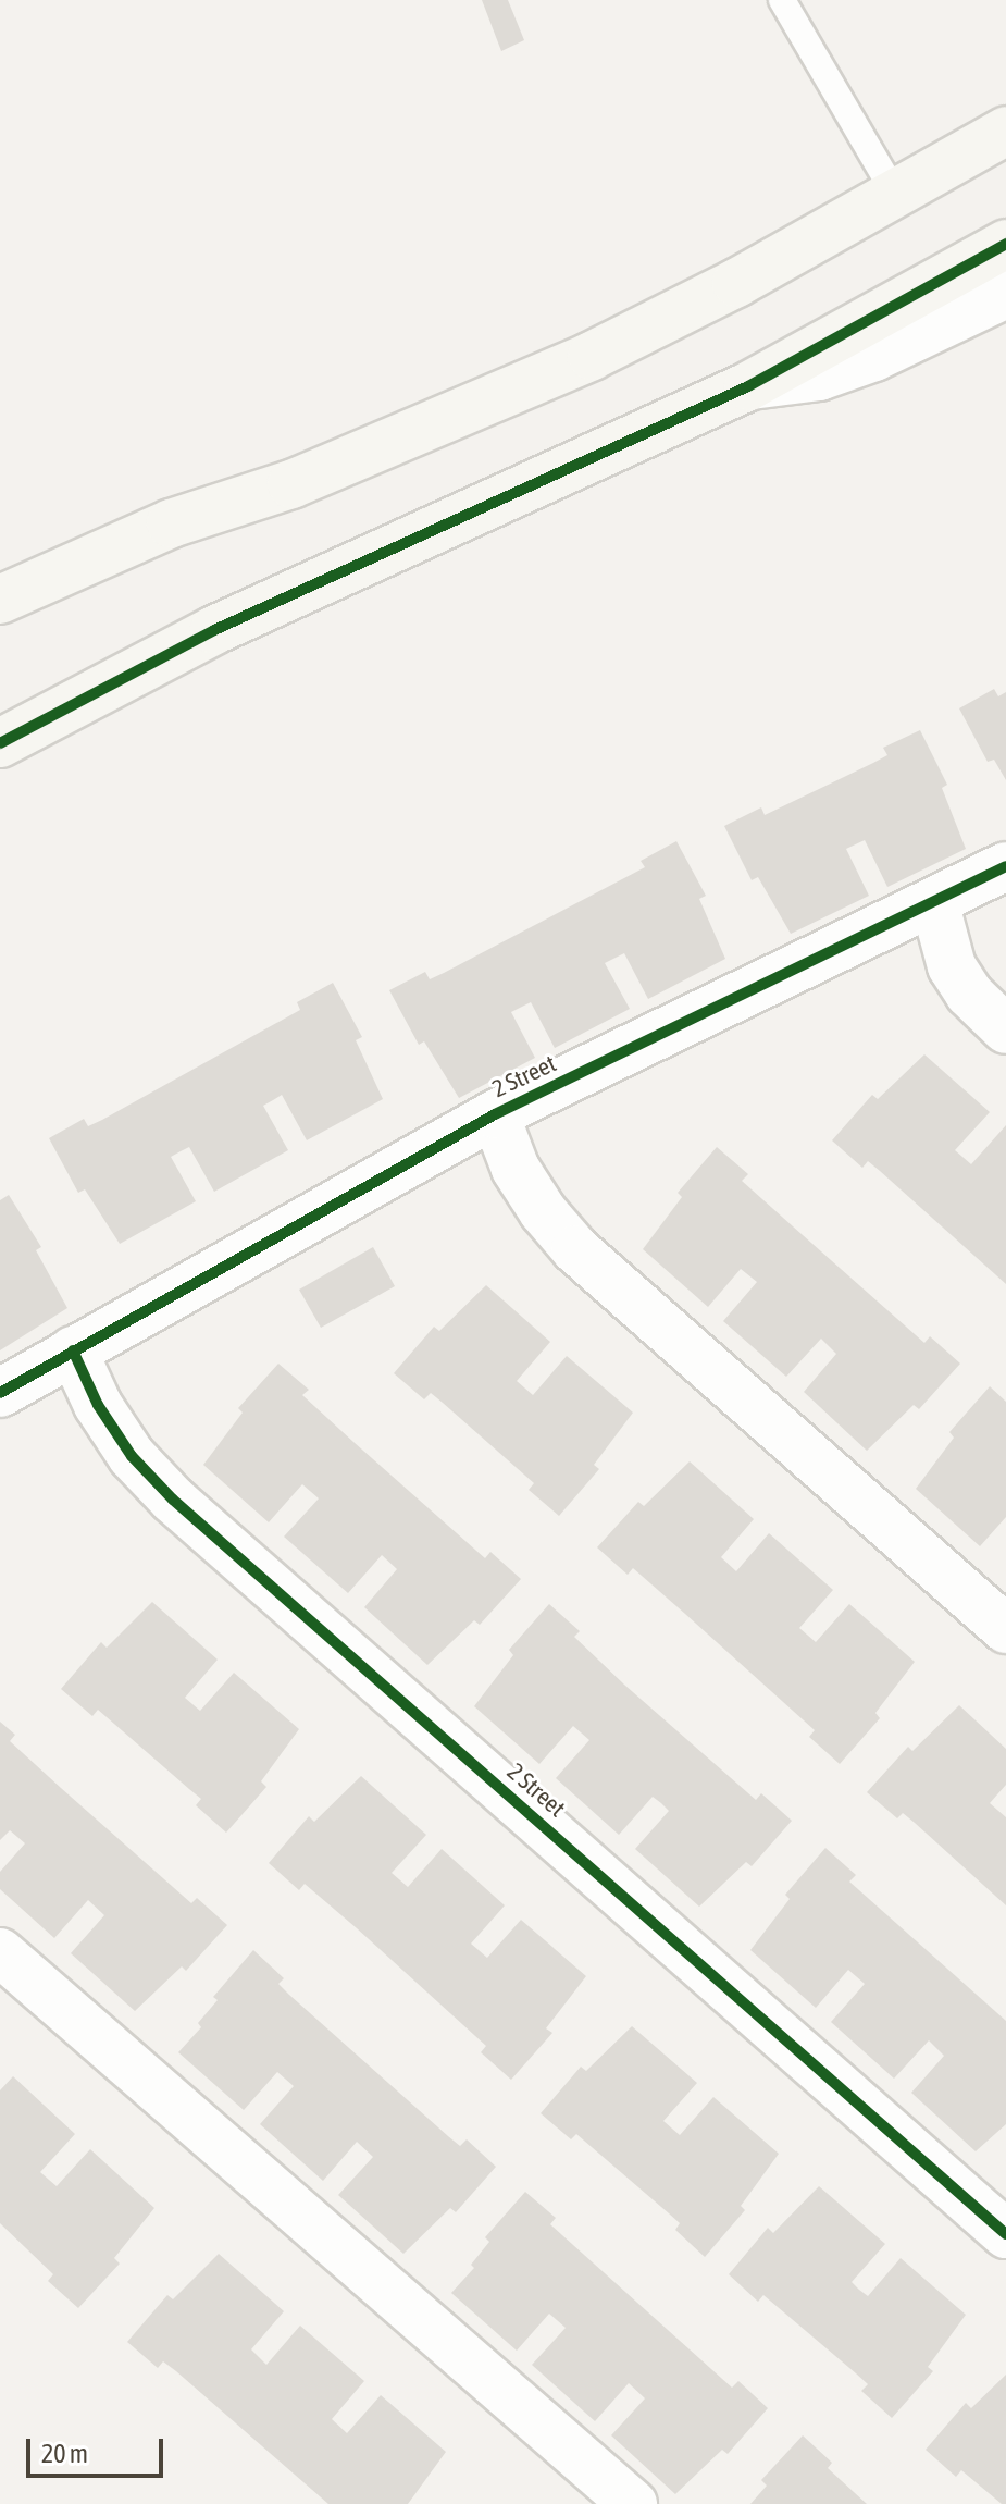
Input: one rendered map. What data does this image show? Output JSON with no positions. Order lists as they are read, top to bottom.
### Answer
{
  "streets": {
    "street": ["2 Street"]
  },
  "scale_bar": "20 m"
}
